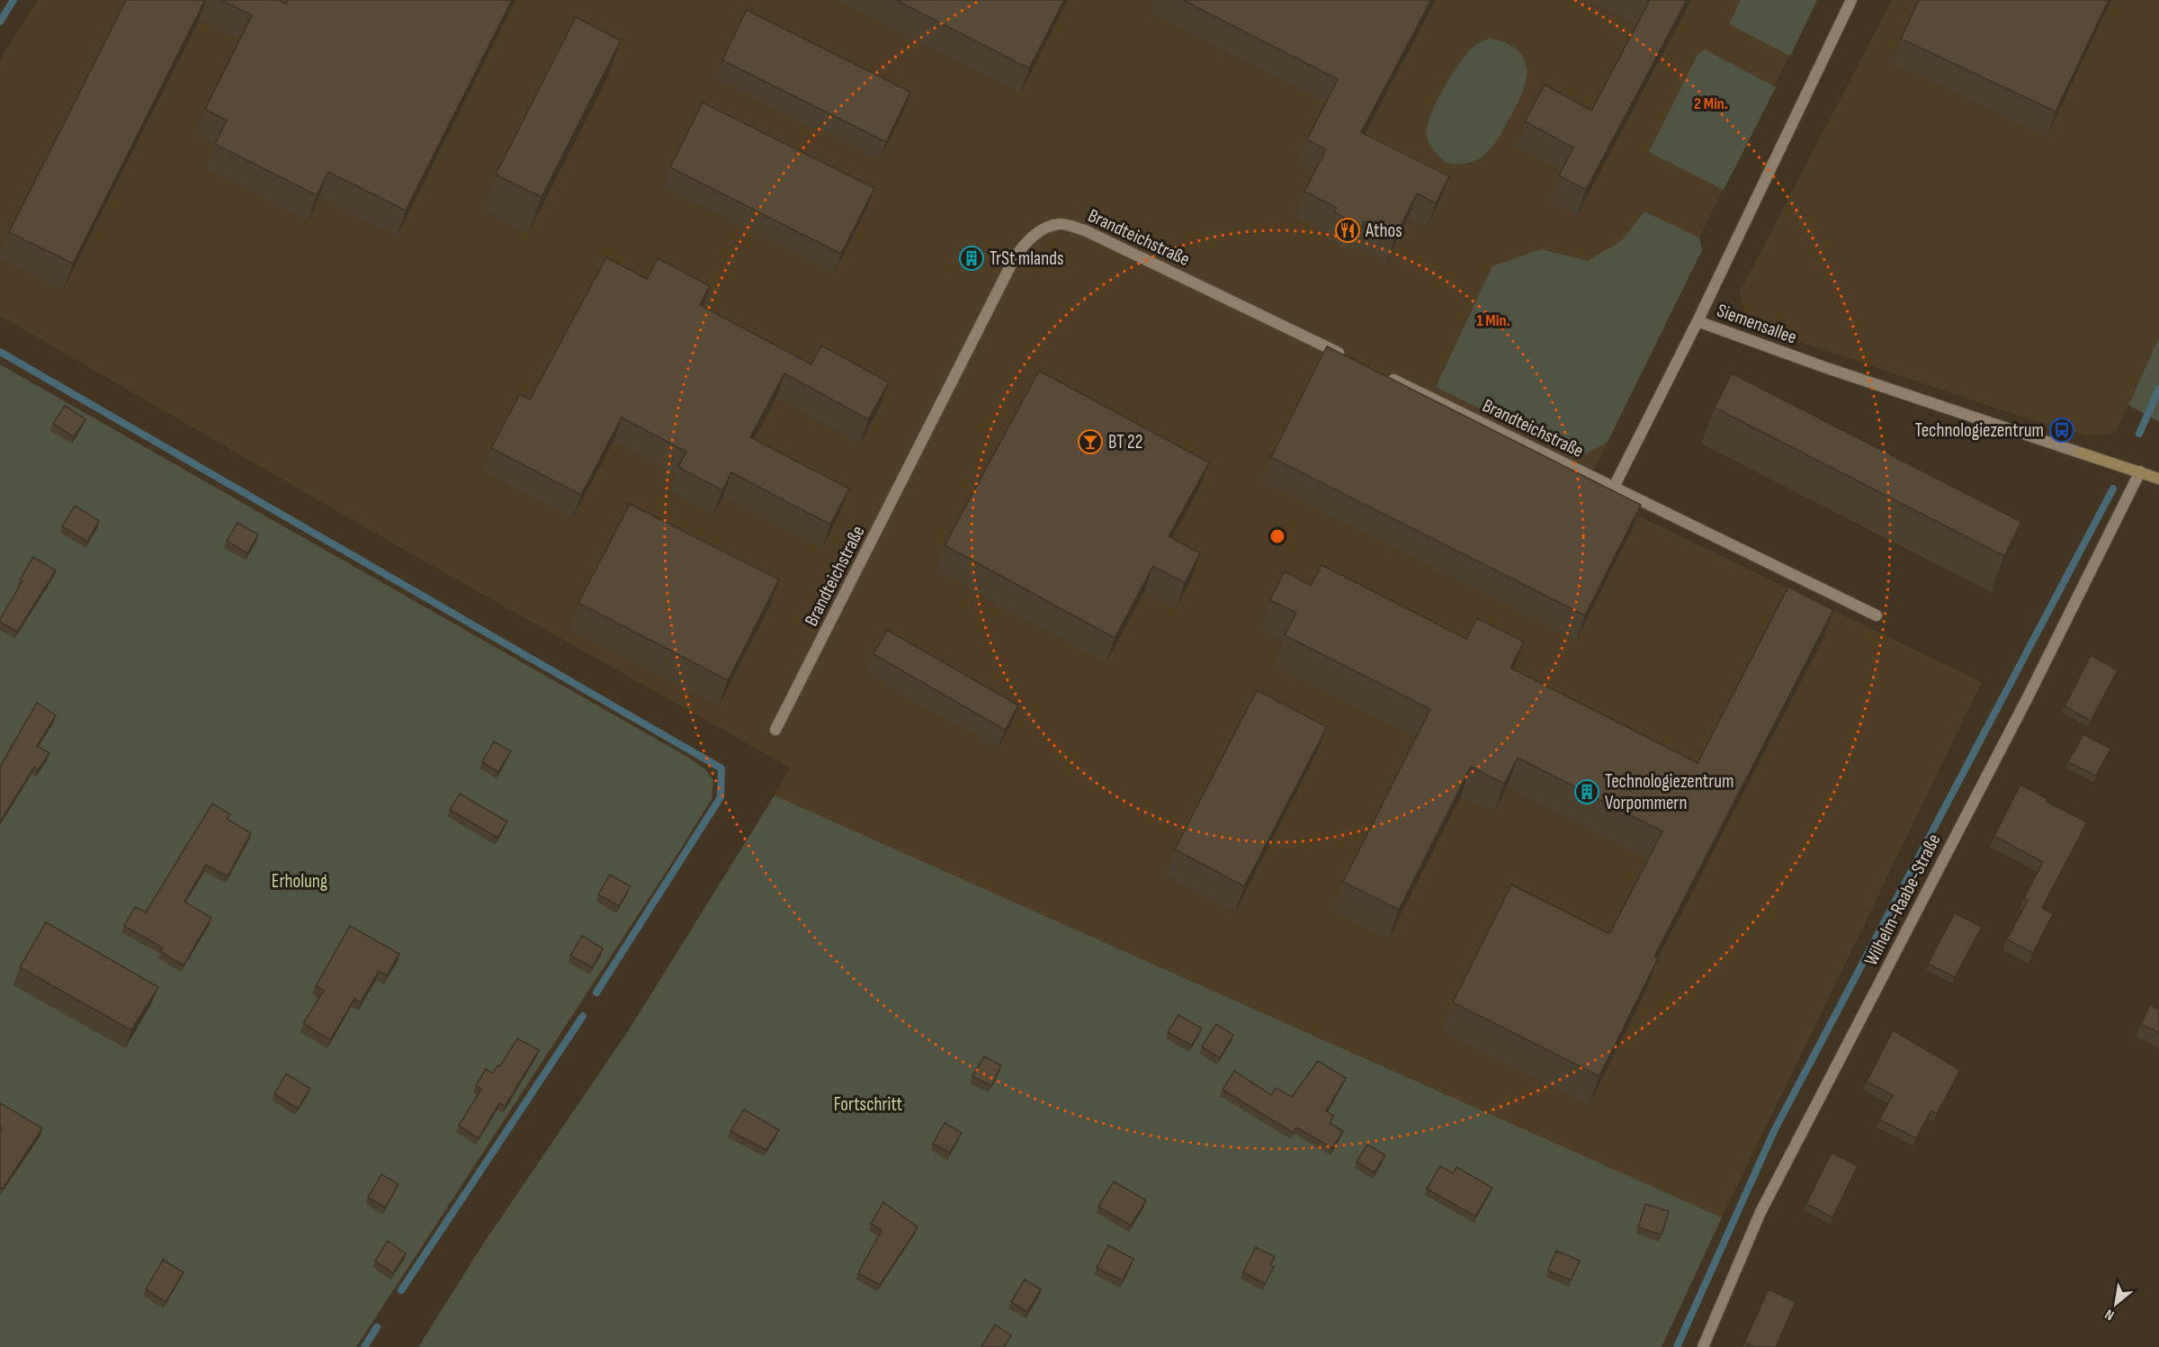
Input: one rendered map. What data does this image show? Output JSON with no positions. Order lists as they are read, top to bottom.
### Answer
{
  "streets": {
    "street": ["Brandteichstraße", "Siemensallee", "Wilhelm-Raabe-Straße"]
  },
  "crossings": [
    ["Siemensallee", "Wilhelm-Raabe-Straße"]
  ],
  "parks": ["Erholung", "Fortschritt"],
  "places": {
    "restaurant": ["Athos"],
    "building": ["TrSt mlands", "Technologiezentrum Vorpommern"],
    "bus stop": ["Technologiezentrum"],
    "bar": ["BT 22"]
  },
  "north": "bottom left",
  "rings": ["2 Min.", "1 Min."]
}
